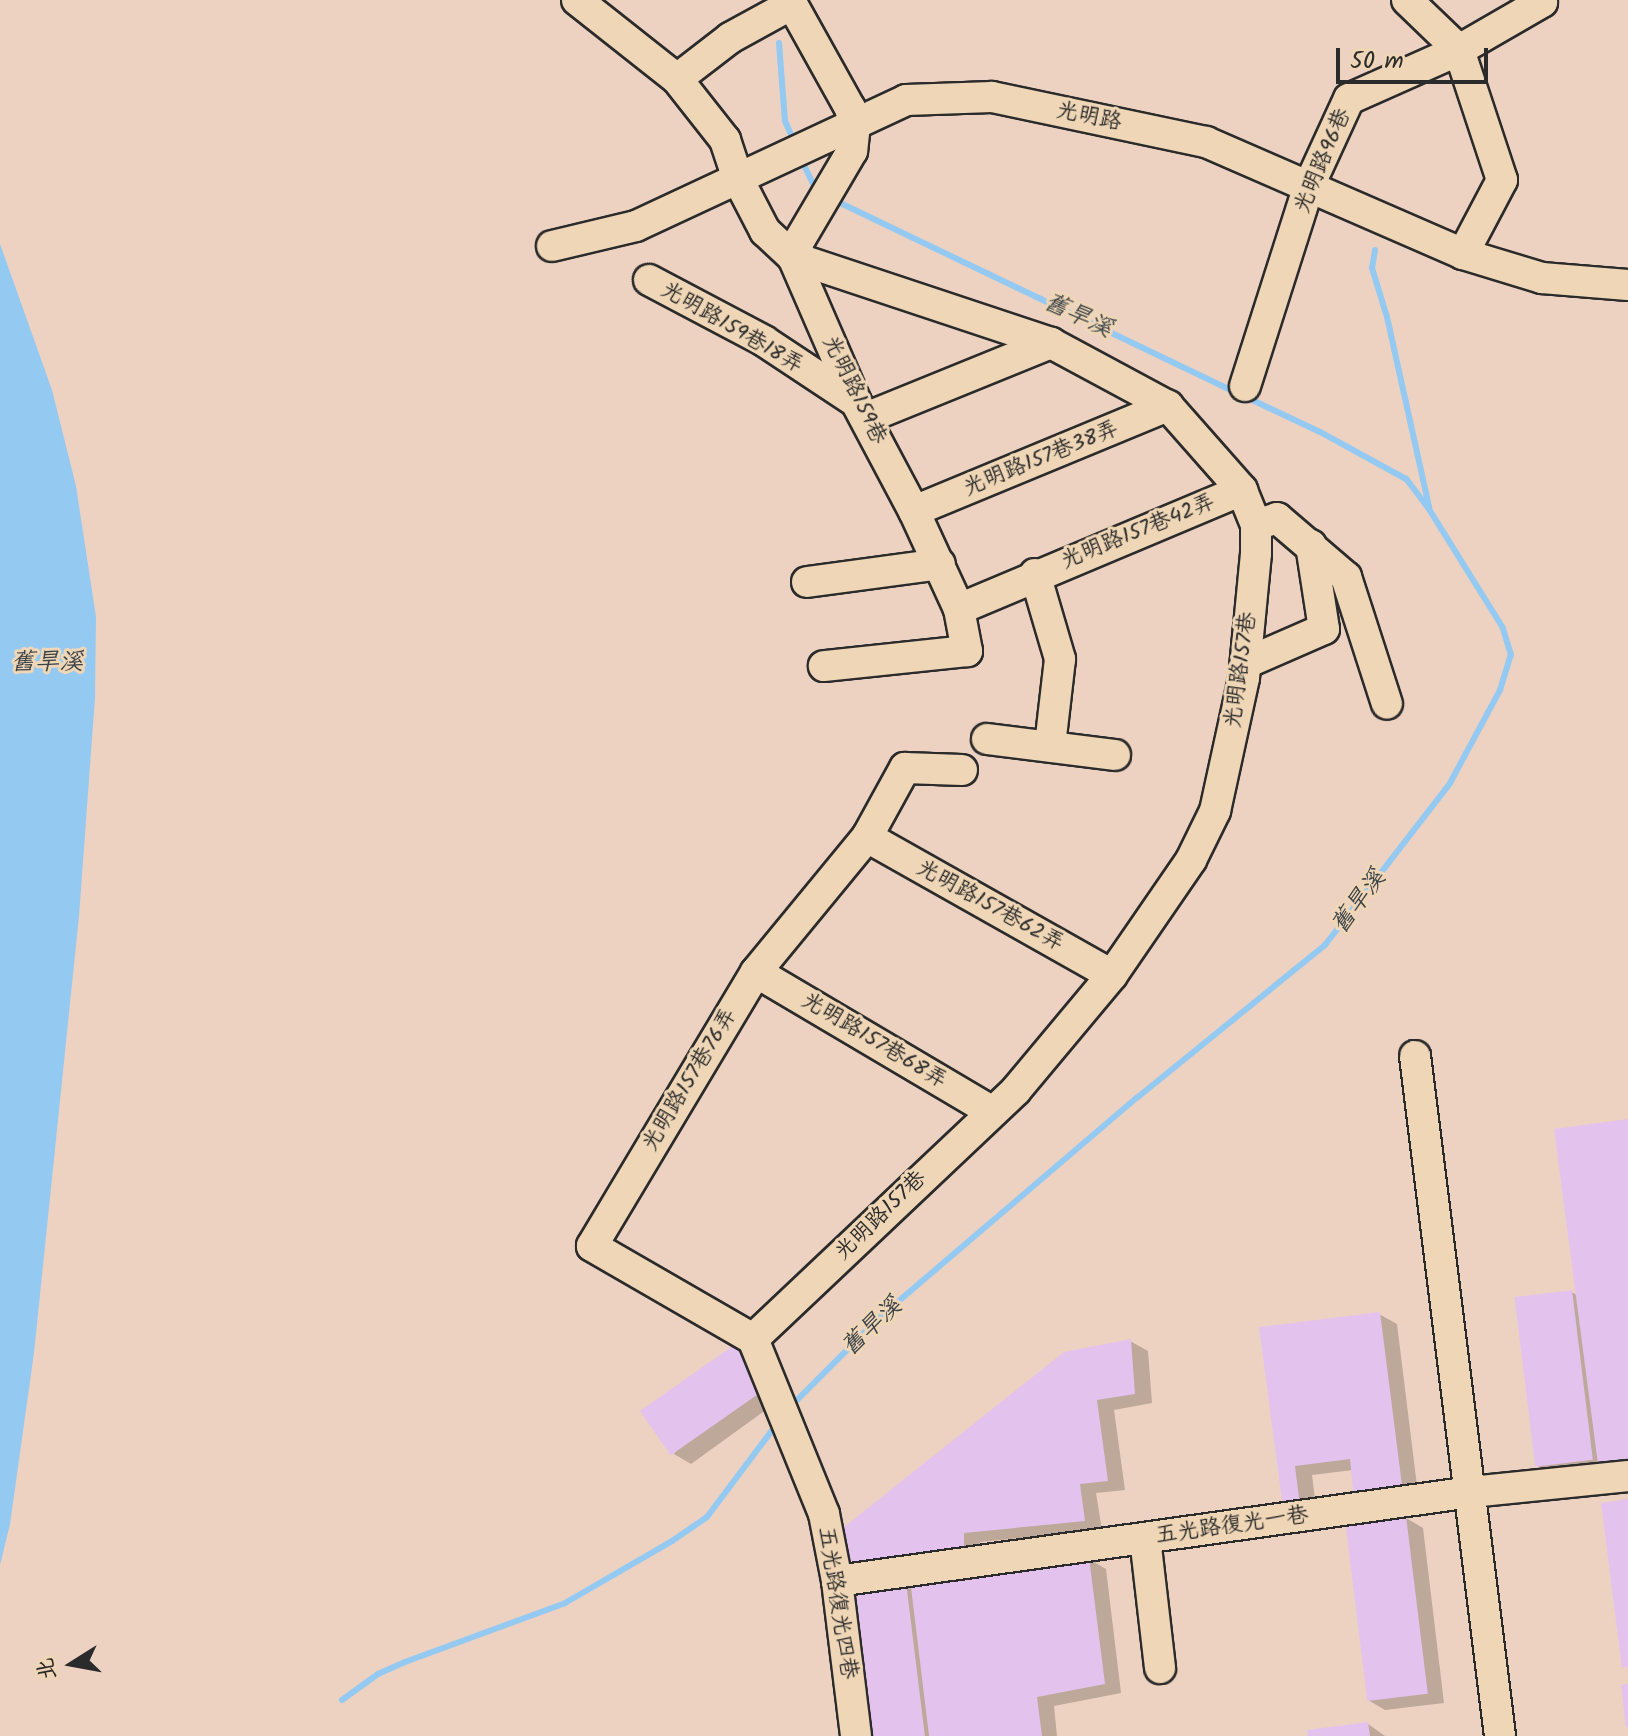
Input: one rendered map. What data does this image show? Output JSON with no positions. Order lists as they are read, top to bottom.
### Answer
{
  "streets": {
    "street": [
      "光明路",
      "光明路96巷",
      "光明路159巷18弄",
      "光明路159巷",
      "光明路157巷38弄",
      "光明路157巷42弄",
      "光明路157巷",
      "光明路157巷62弄",
      "光明路157巷68弄",
      "光明路157巷76弄",
      "五光路復光一巷",
      "五光路復光四巷"
    ]
  },
  "crossings": [
    ["光明路", "光明路96巷"],
    ["光明路", "光明路159巷"],
    ["光明路159巷18弄", "光明路159巷"],
    ["光明路159巷", "光明路157巷38弄"],
    ["光明路159巷", "光明路157巷42弄"],
    ["光明路159巷", "光明路157巷"],
    ["光明路157巷38弄", "光明路157巷"],
    ["光明路157巷42弄", "光明路157巷"],
    ["光明路157巷", "光明路157巷62弄"],
    ["光明路157巷", "光明路157巷68弄"],
    ["光明路157巷", "光明路157巷76弄"],
    ["光明路157巷", "五光路復光四巷"],
    ["光明路157巷62弄", "光明路157巷76弄"],
    ["光明路157巷68弄", "光明路157巷76弄"],
    ["光明路157巷76弄", "五光路復光四巷"],
    ["五光路復光一巷", "五光路復光四巷"]
  ],
  "water": ["舊旱溪"],
  "scale_bar": "50 m",
  "north": "left"
}
